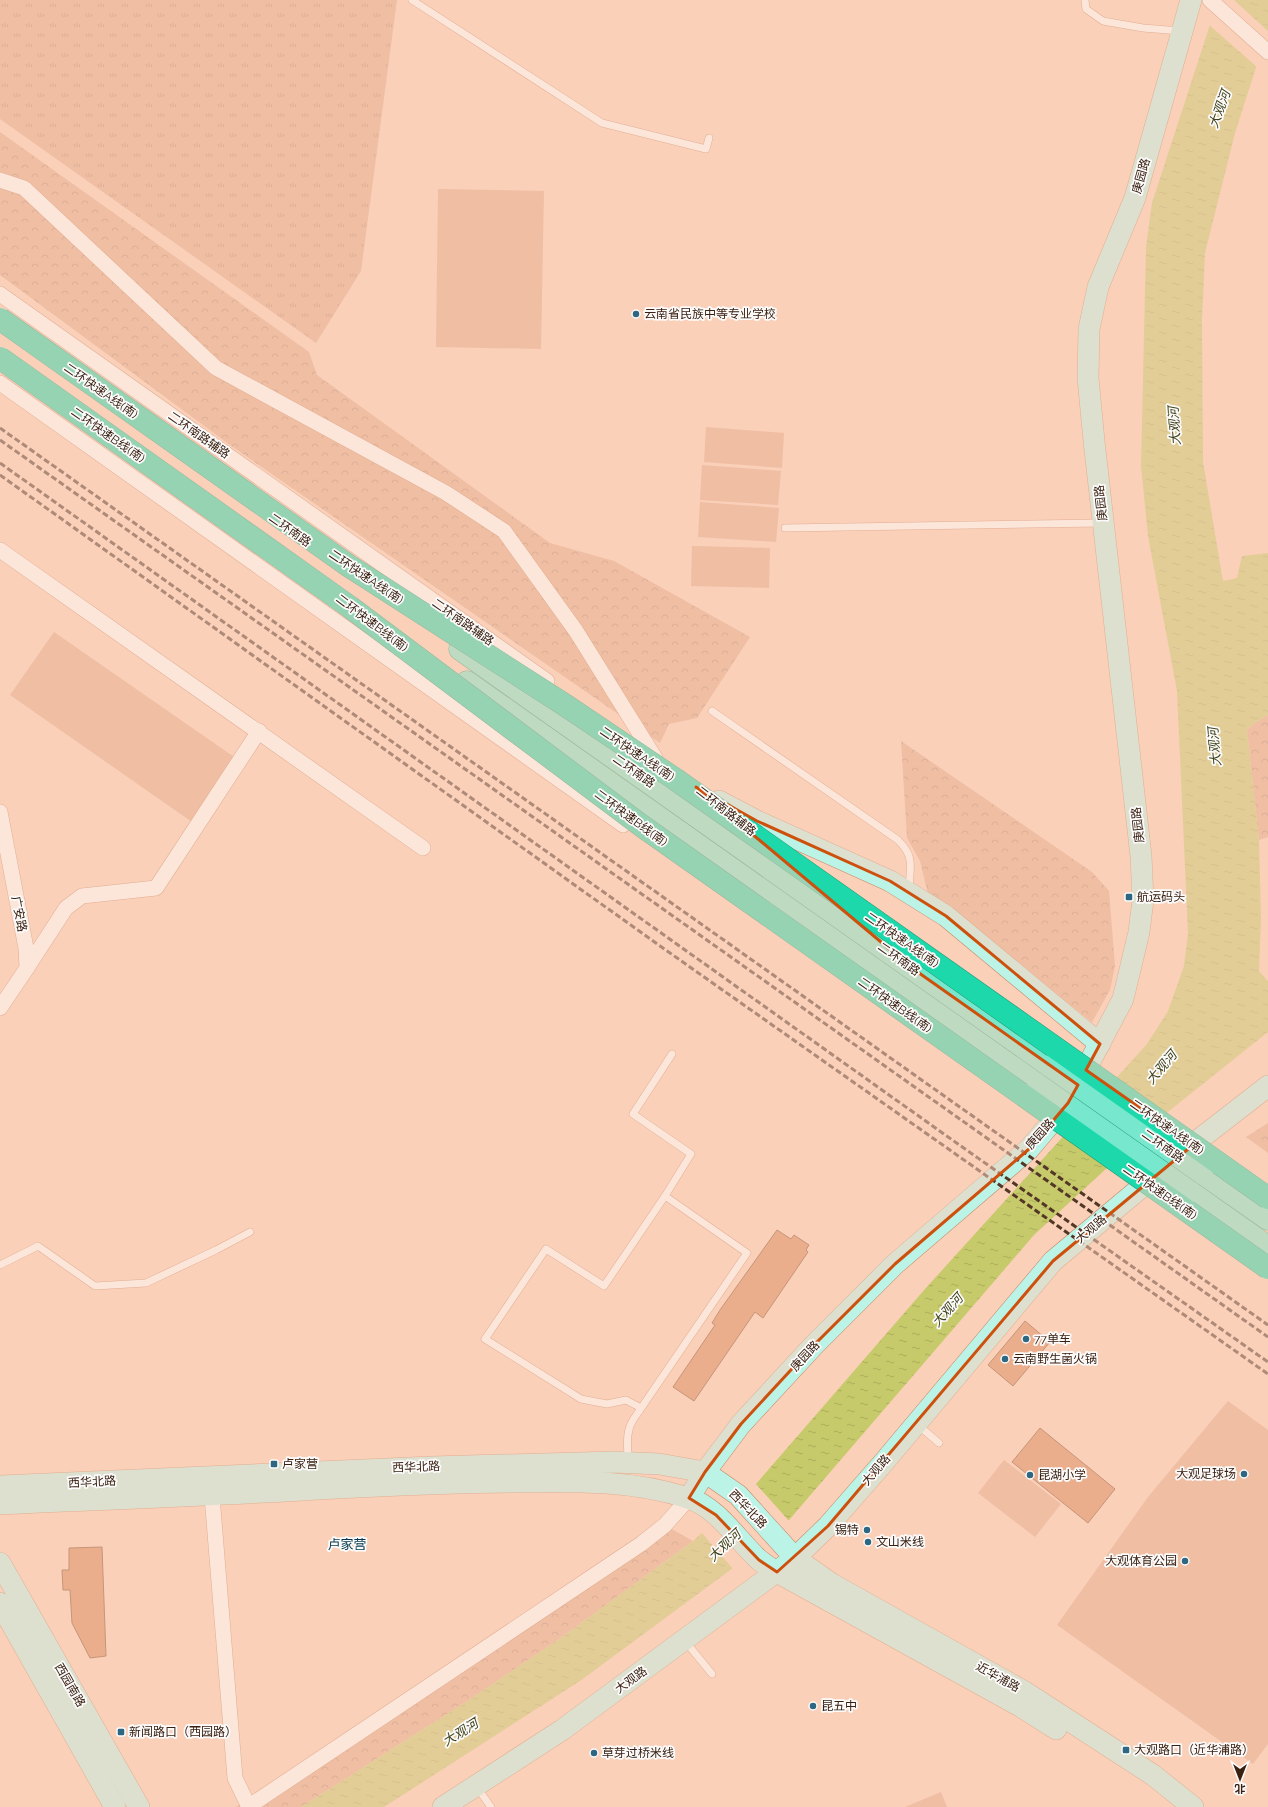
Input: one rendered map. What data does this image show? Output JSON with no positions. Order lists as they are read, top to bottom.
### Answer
{
  "streets": {
    "highway": ["二环快速A线(南)", "二环快速B线(南)"],
    "main road": ["二环南路"],
    "street": [
      "庚园路",
      "二环南路辅路",
      "广安路",
      "大观路",
      "西华北路",
      "近华浦路",
      "西园南路"
    ]
  },
  "crossings": [
    ["庚园路", "西华北路"],
    ["二环南路辅路", "二环南路"],
    ["大观路", "西华北路"],
    ["大观路", "近华浦路"],
    ["西华北路", "近华浦路"]
  ],
  "districts": ["卢家营"],
  "water": ["大观河"],
  "places": {
    "other": [
      "云南省民族中等专业学校",
      "77单车",
      "云南野生菌火锅",
      "大观足球场",
      "昆湖小学",
      "锡特",
      "文山米线",
      "大观体育公园",
      "昆五中",
      "草芽过桥米线"
    ],
    "transit": [
      "航运码头",
      "卢家营",
      "新闻路口（西园路）",
      "大观路口（近华浦路）"
    ]
  },
  "north": "bottom"
}
